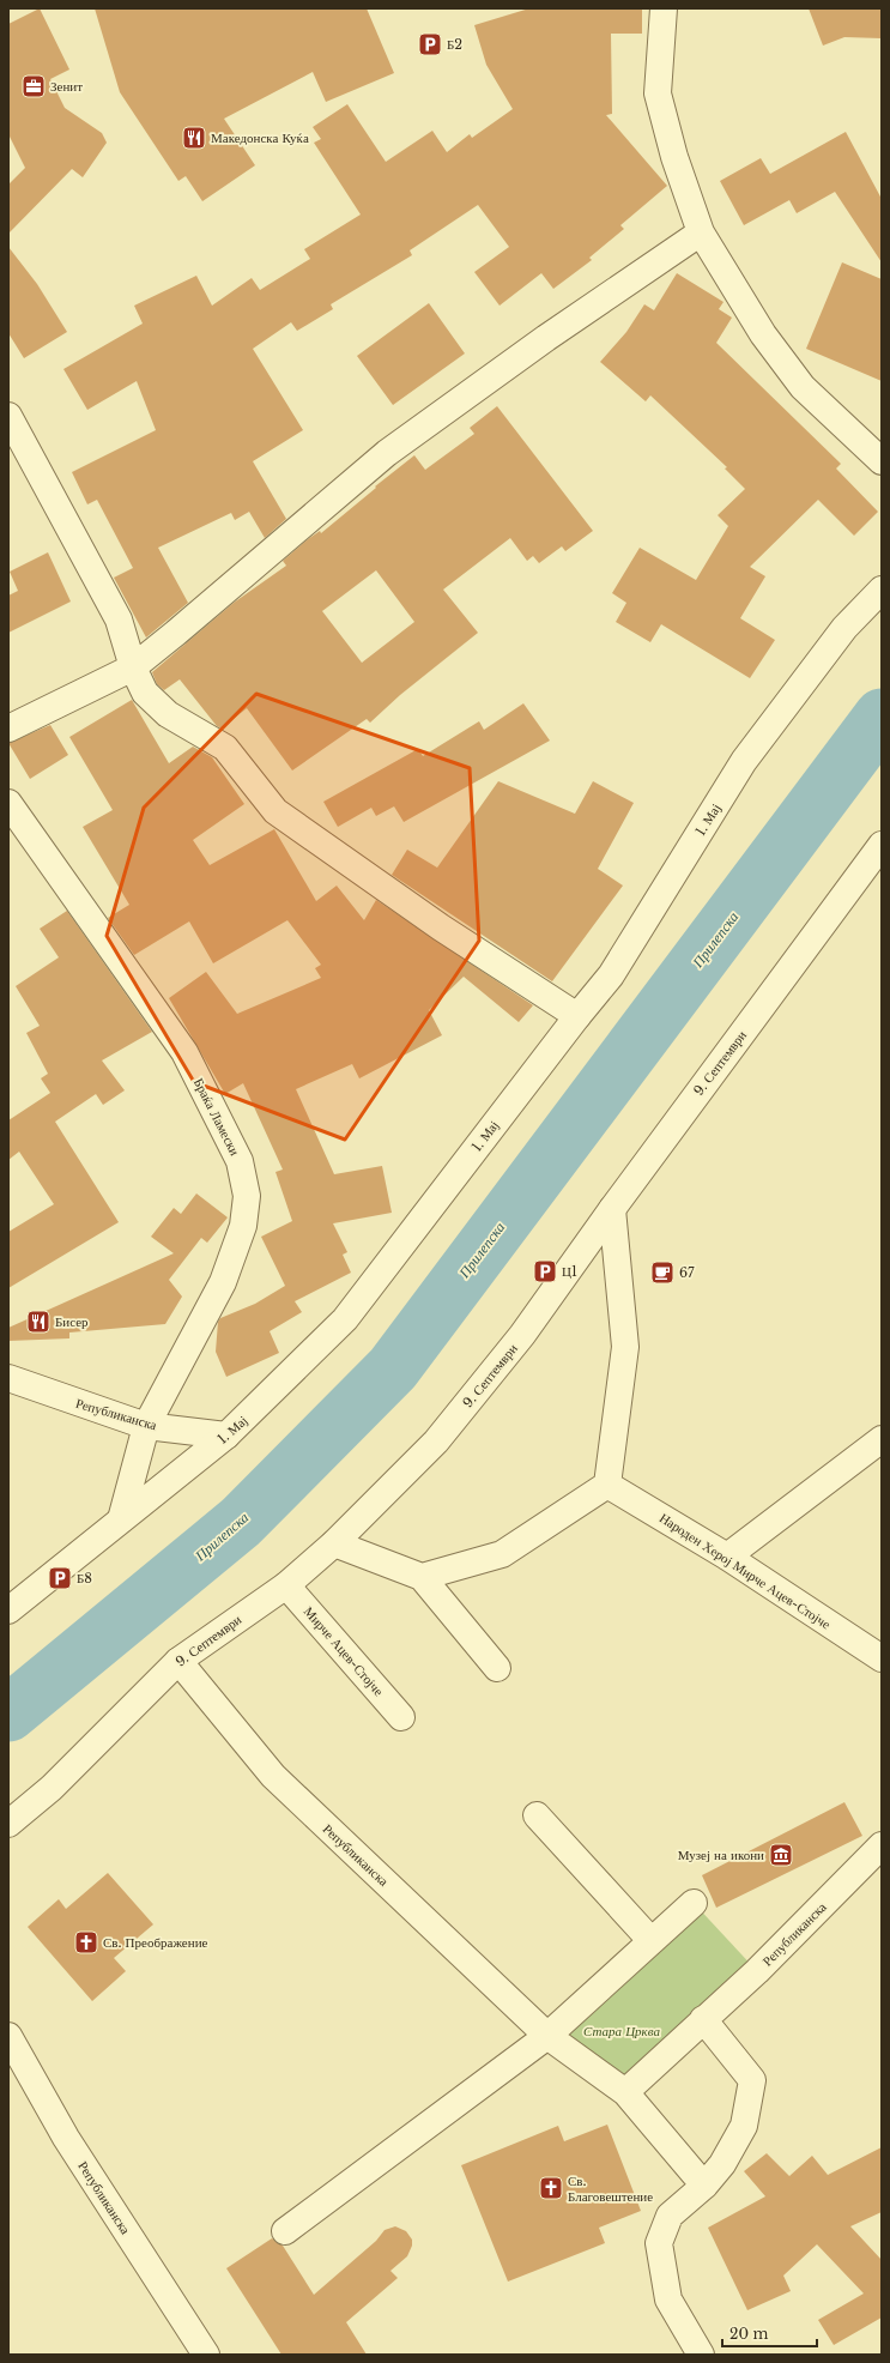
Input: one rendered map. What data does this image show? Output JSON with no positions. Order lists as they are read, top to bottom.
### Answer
{
  "streets": {
    "street": [
      "1. Мај",
      "9. Септември",
      "Браќа Ламески",
      "Републиканска",
      "Народен Херој Мирче Ацев-Стојче",
      "Мирче Ацев-Стојче"
    ]
  },
  "crossings": [
    ["1. Мај", "Браќа Ламески"],
    ["1. Мај", "Републиканска"],
    ["9. Септември", "Републиканска"],
    ["9. Септември", "Мирче Ацев-Стојче"],
    ["Браќа Ламески", "Републиканска"]
  ],
  "water": ["Прилепска"],
  "parks": ["Стара Црква"],
  "places": {
    "parking": ["Б2", "Ц1", "Б8"],
    "office": ["Зенит"],
    "restaurant": ["Македонска Куќа", "Бисер"],
    "cafe": ["67"],
    "museum": ["Музеј на икони"],
    "church": ["Св. Преображение", "Св. Благовештение"]
  },
  "scale_bar": "20 m"
}
